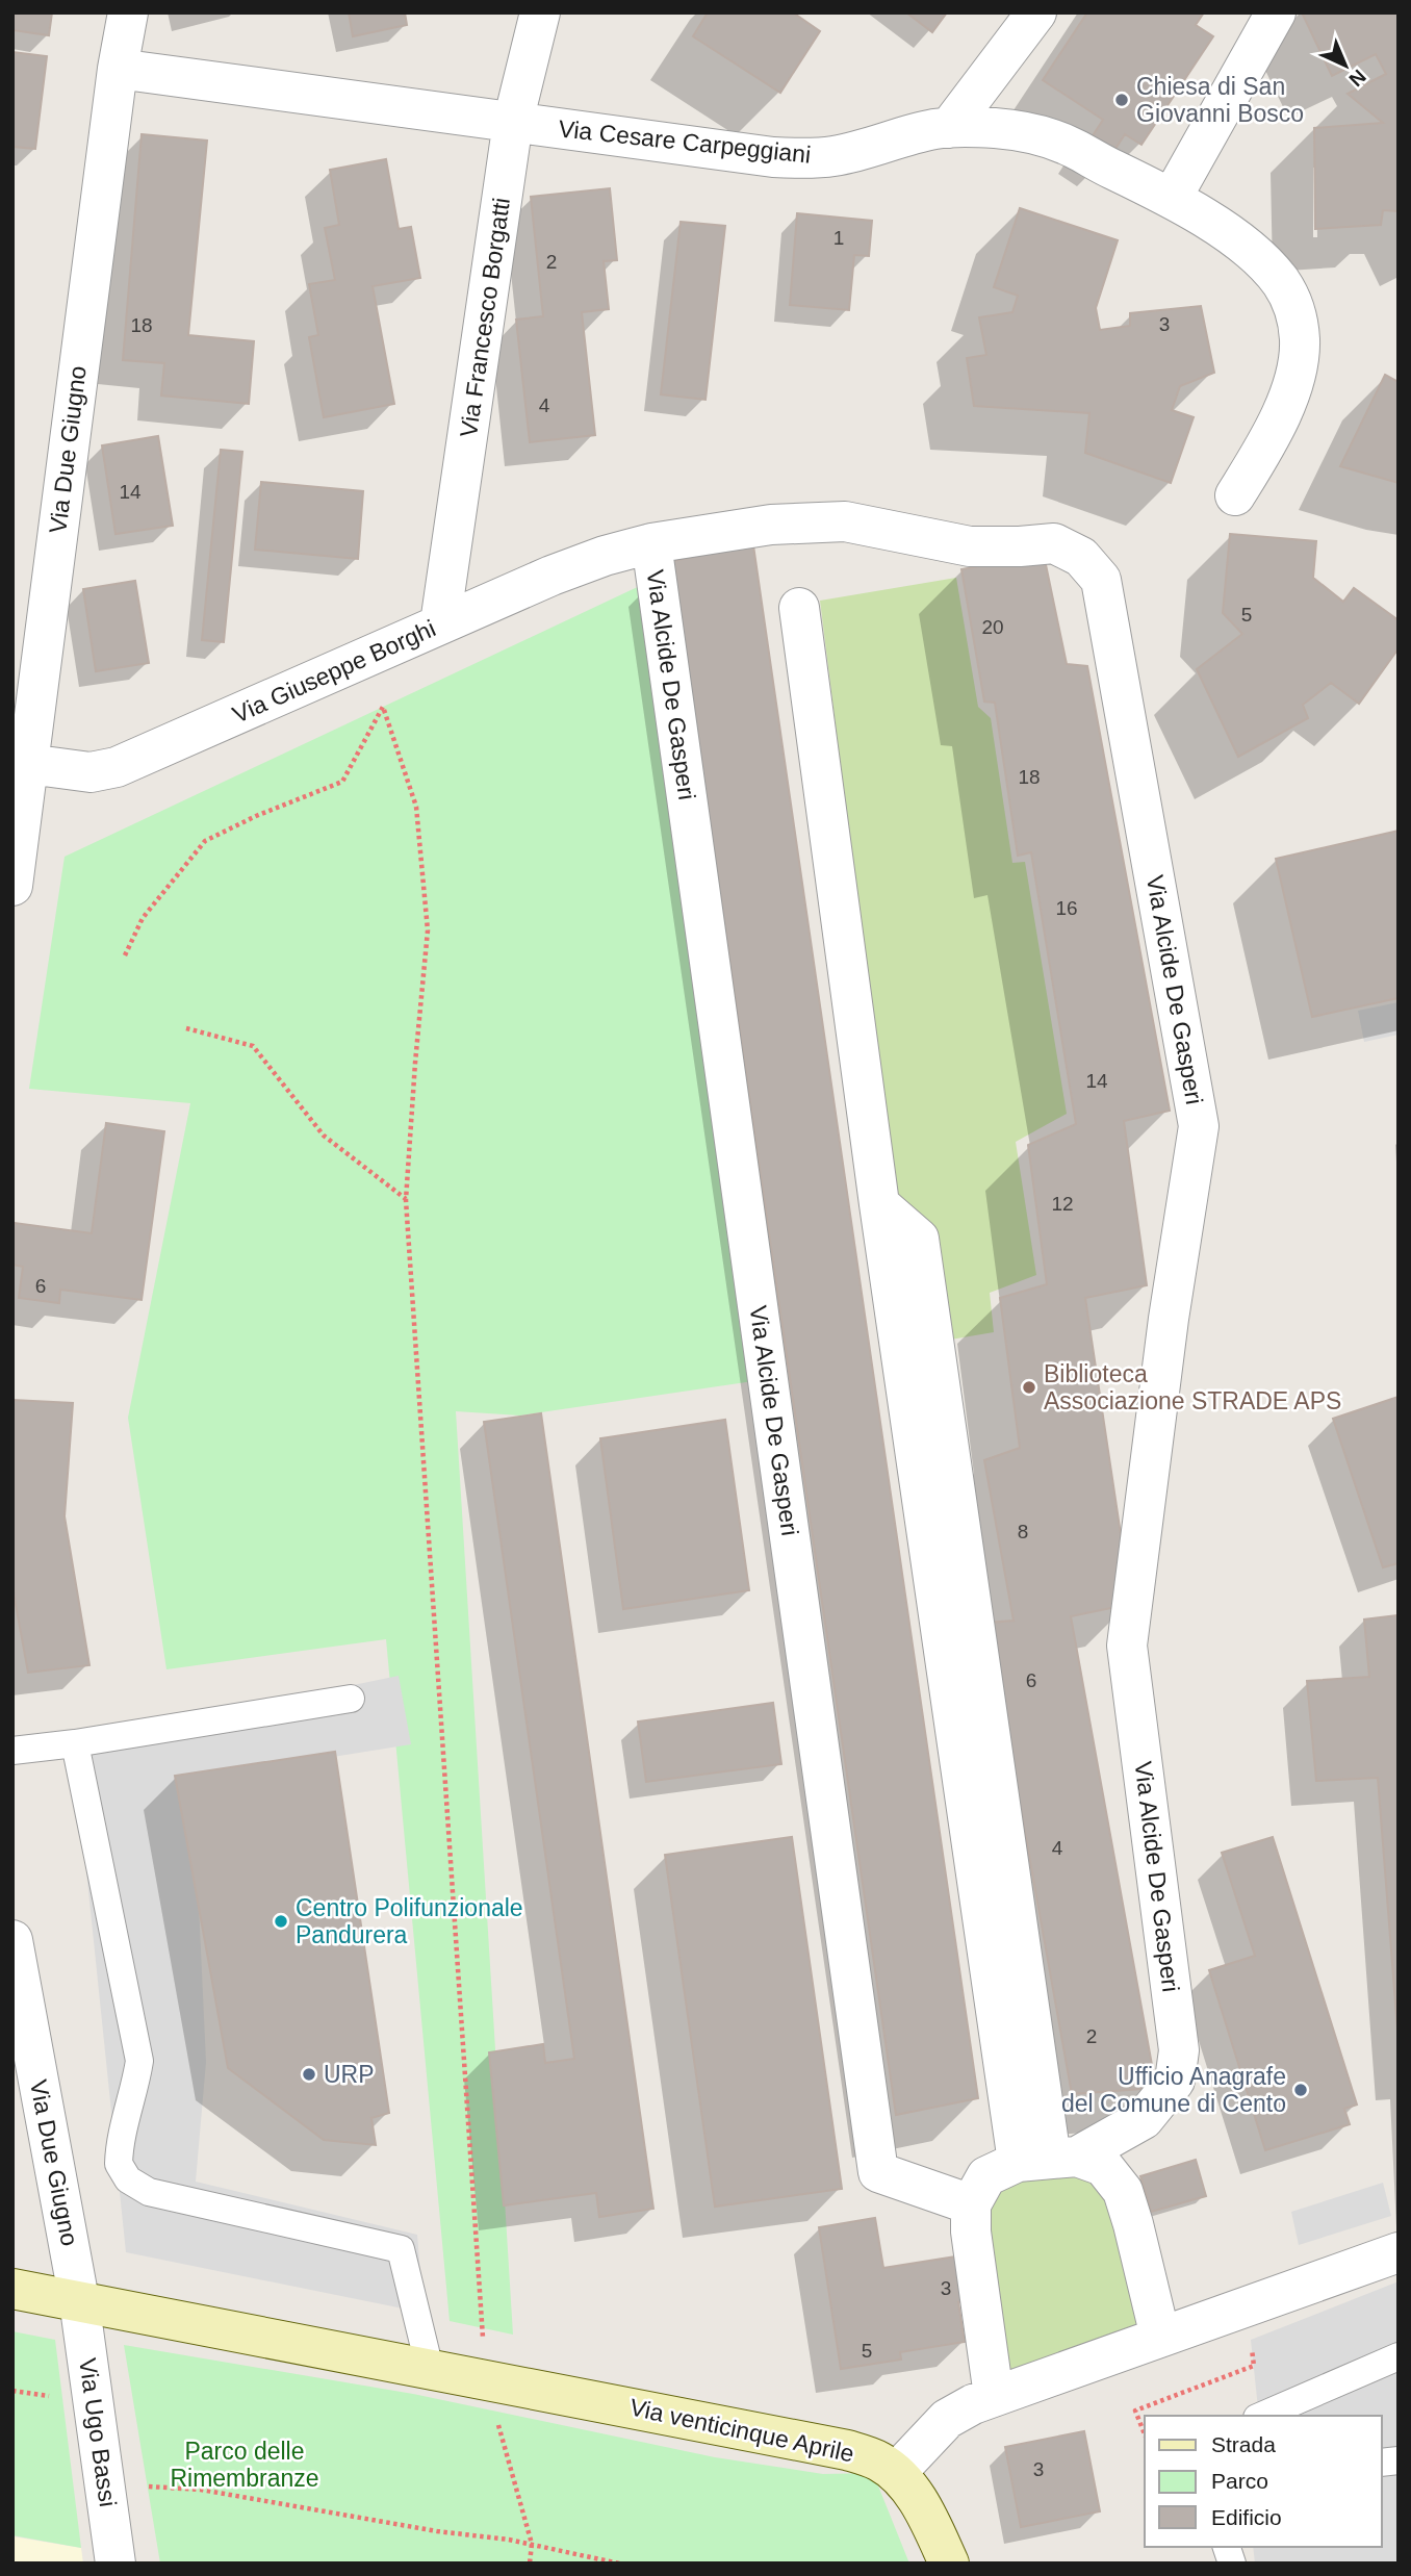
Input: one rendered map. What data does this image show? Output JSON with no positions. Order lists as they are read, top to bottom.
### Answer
{
  "streets": {
    "street": [
      "Via Cesare Carpeggiani",
      "Via Francesco Borgatti",
      "Via Due Giugno",
      "Via Giuseppe Borghi",
      "Via Alcide De Gasperi",
      "Via venticinque Aprile",
      "Via Ugo Bassi"
    ]
  },
  "crossings": [
    ["Via Cesare Carpeggiani", "Via Francesco Borgatti"],
    ["Via Cesare Carpeggiani", "Via Due Giugno"],
    ["Via Francesco Borgatti", "Via Giuseppe Borghi"],
    ["Via Due Giugno", "Via Giuseppe Borghi"],
    ["Via Due Giugno", "Via venticinque Aprile"],
    ["Via Due Giugno", "Via Ugo Bassi"],
    ["Via Giuseppe Borghi", "Via Alcide De Gasperi"],
    ["Via venticinque Aprile", "Via Ugo Bassi"]
  ],
  "parks": ["Parco delle Rimembranze"],
  "places": [
    "Chiesa di San Giovanni Bosco",
    "Biblioteca Associazione STRADE APS",
    "Centro Polifunzionale Pandurera",
    "URP",
    "Ufficio Anagrafe del Comune di Cento"
  ],
  "house_numbers": [
    "1",
    "2",
    "3",
    "18",
    "4",
    "14",
    "5",
    "20",
    "18",
    "16",
    "14",
    "12",
    "6",
    "8",
    "6",
    "4",
    "2",
    "3",
    "5",
    "3"
  ],
  "legend": ["Strada", "Parco", "Edificio"],
  "north": "bottom right"
}
